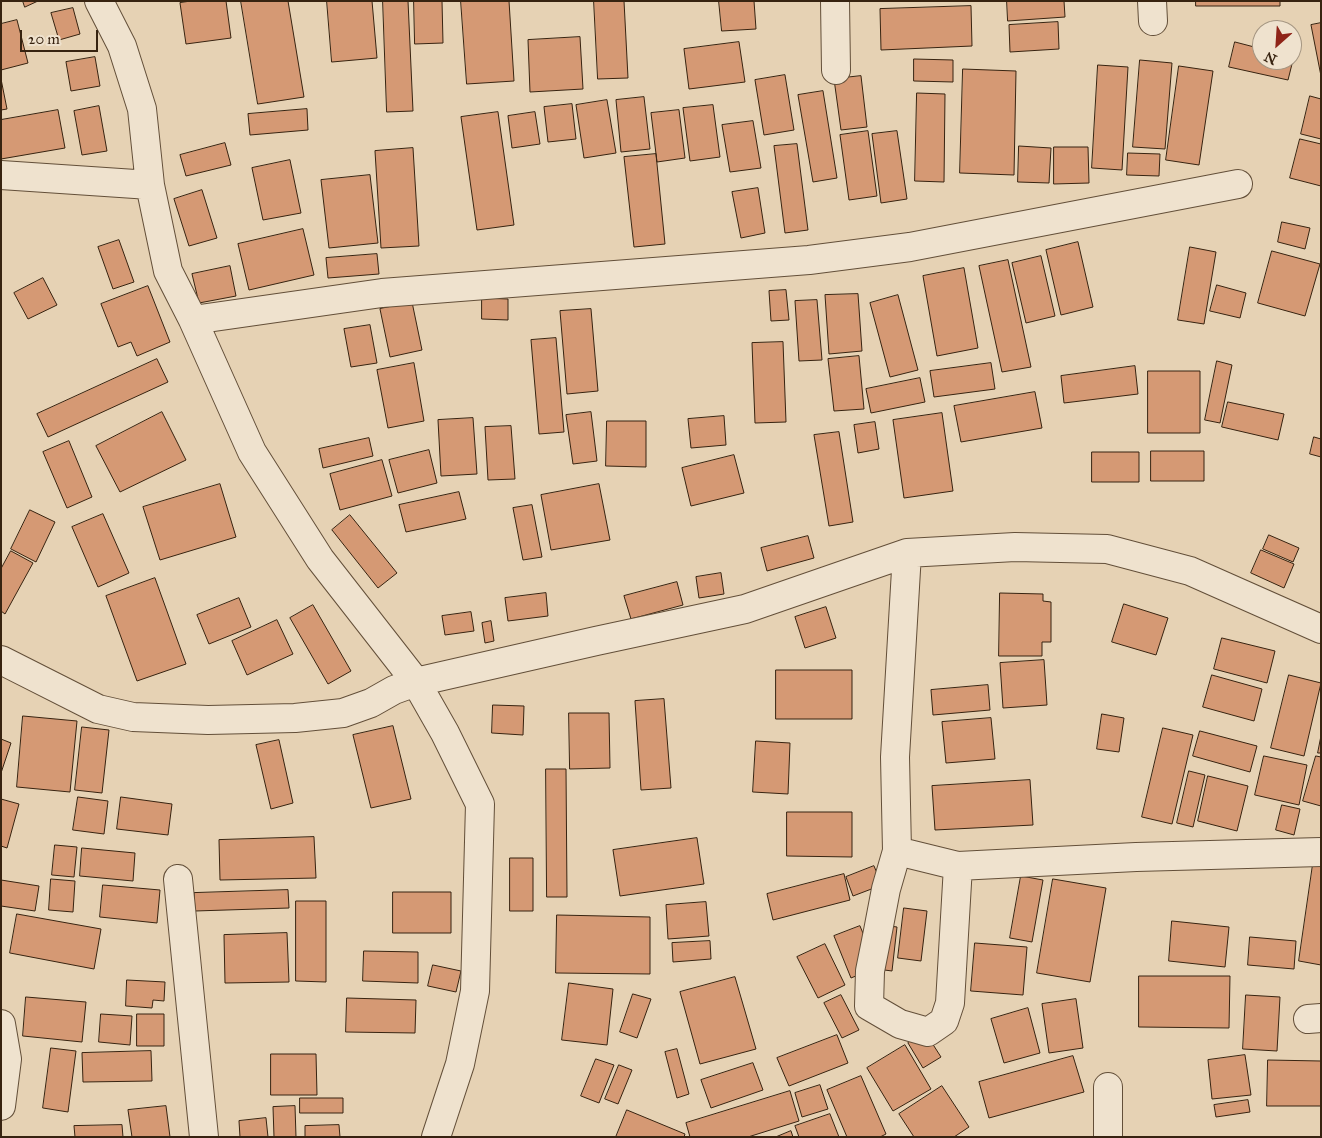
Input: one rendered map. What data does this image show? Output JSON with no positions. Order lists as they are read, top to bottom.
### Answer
{
  "scale_bar": "20 m",
  "north": "bottom left"
}
